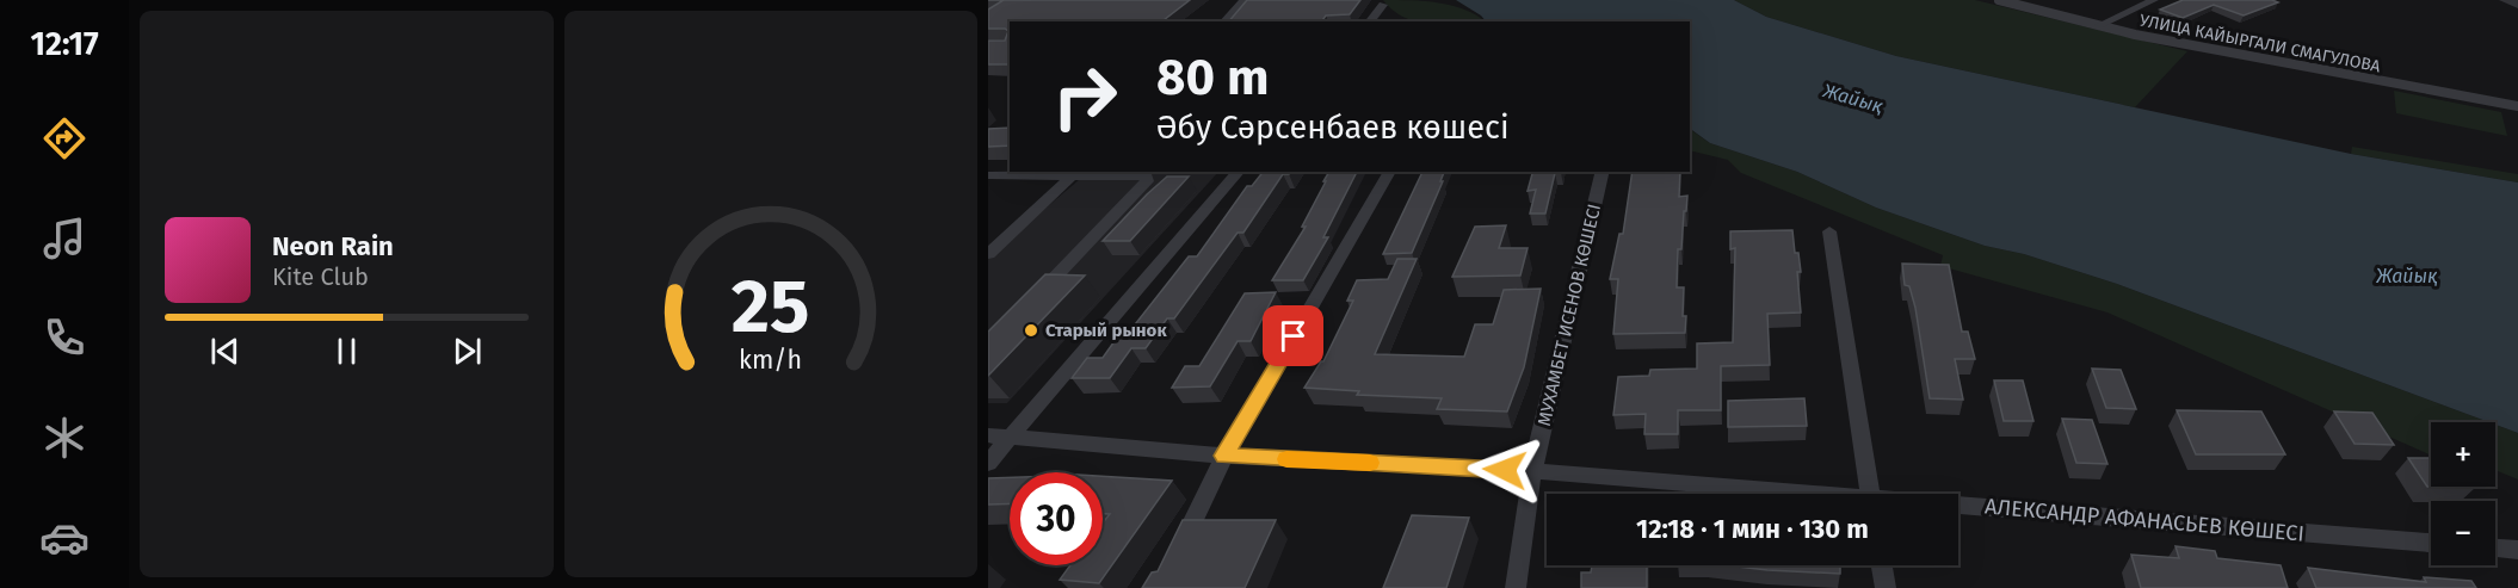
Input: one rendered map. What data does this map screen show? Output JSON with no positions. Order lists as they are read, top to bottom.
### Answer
{
  "streets": {
    "street": ["УЛИЦА КАЙЫРГАЛИ СМАГУЛОВА", "МУХАМБЕТ ИСЕНОВ КӨШЕСІ", "АЛЕКСАНДР АФАНАСЬЕВ КӨШЕСІ"]
  },
  "crossings": [
    ["МУХАМБЕТ ИСЕНОВ КӨШЕСІ", "АЛЕКСАНДР АФАНАСЬЕВ КӨШЕСІ"]
  ],
  "water": ["Жайық"],
  "places": ["Старый рынок"],
  "page": {
    "tabs": "12:17",
    "turn": ["80 m", "Әбу Сәрсенбаев көшесі"],
    "song": ["Neon Rain", "Kite Club"],
    "map_buttons": ["+", "−"],
    "limit": "30",
    "trip": "12:18 · 1 мин · 130 m",
    "gauge": ["25", "km/h"]
  }
}
